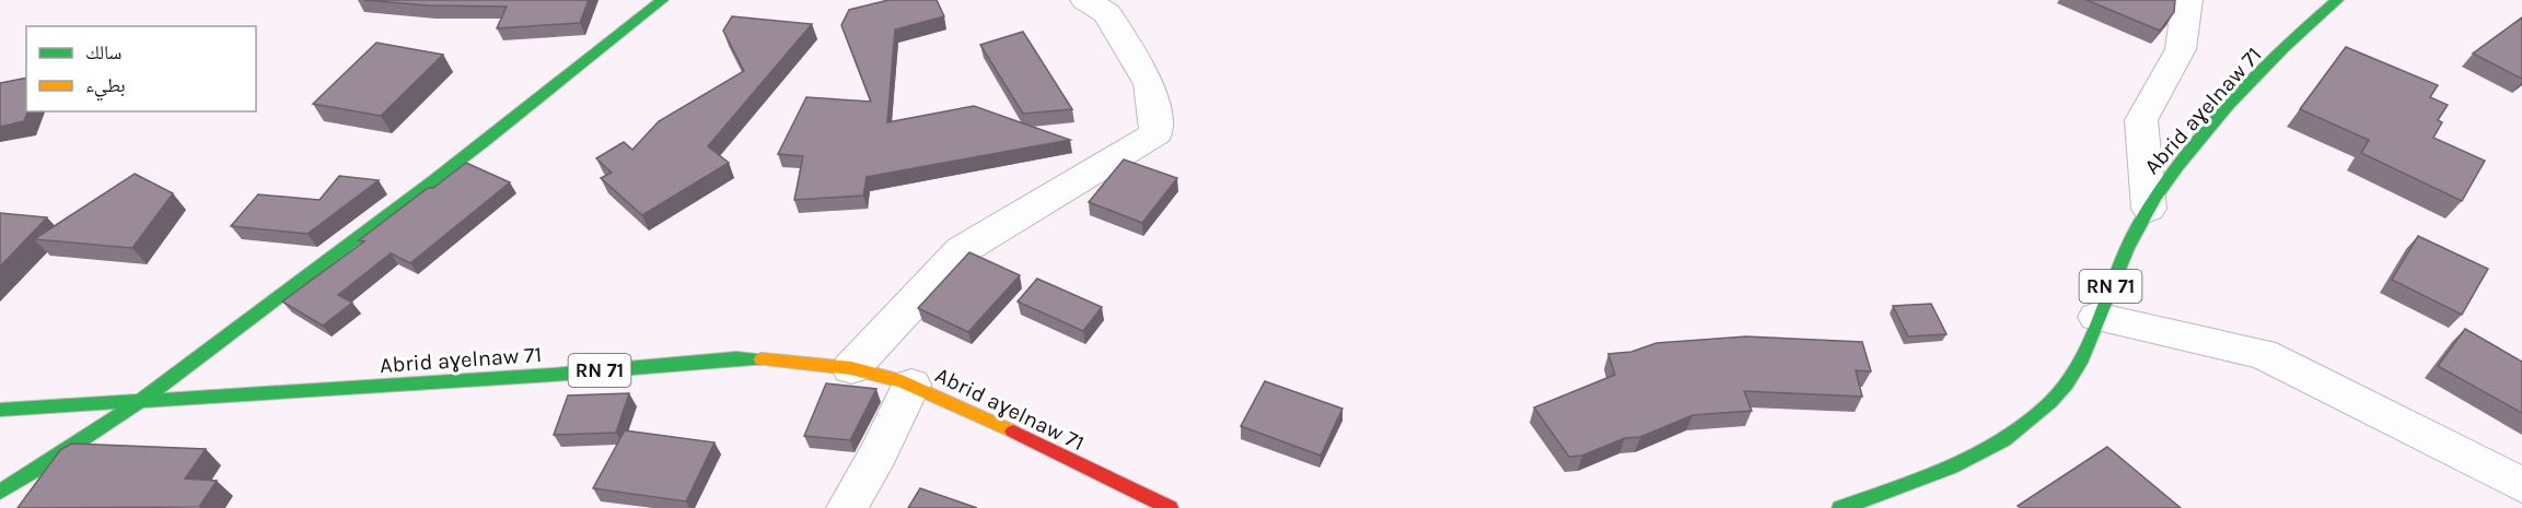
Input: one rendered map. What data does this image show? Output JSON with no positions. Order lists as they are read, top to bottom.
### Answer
{
  "streets": {
    "main road": ["Abrid aɣelnaw 71", "RN 71"]
  },
  "legend": ["سالك", "بطيء"]
}
